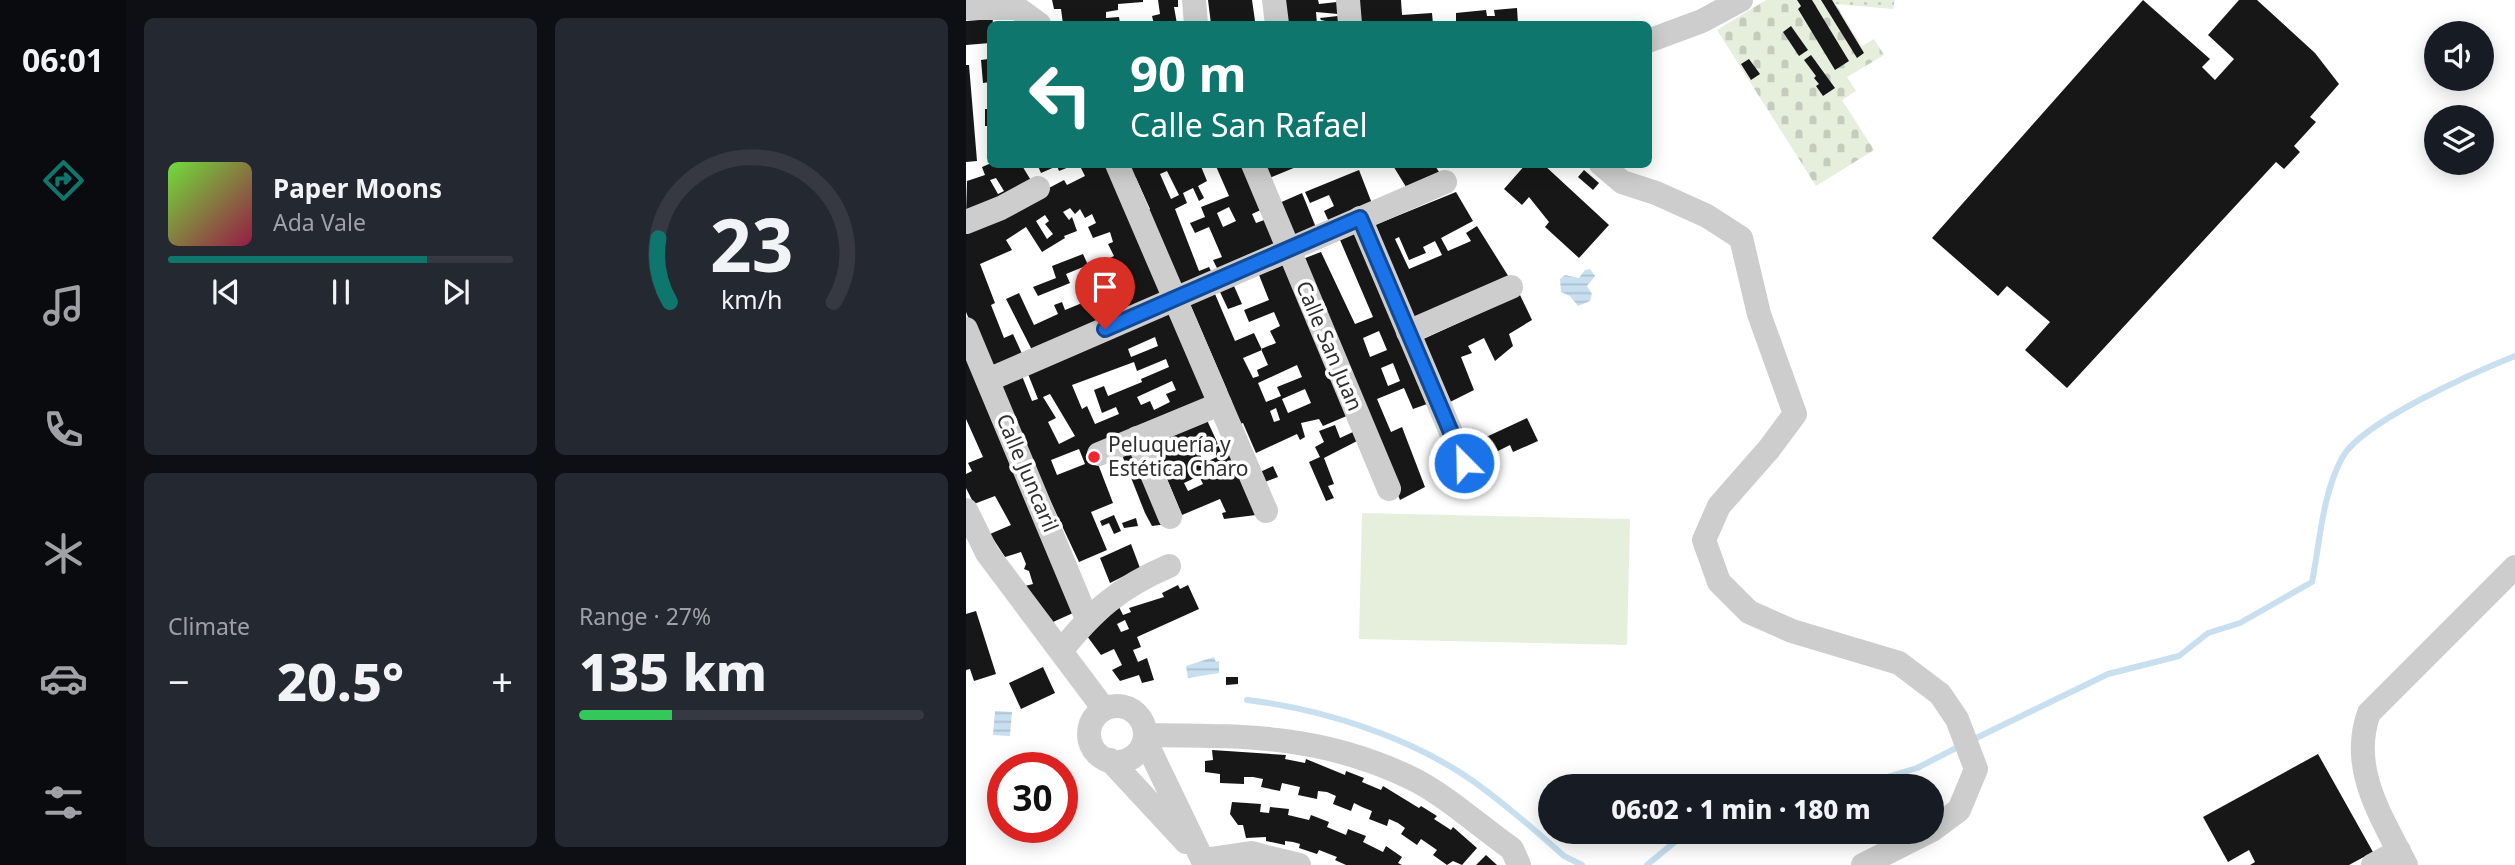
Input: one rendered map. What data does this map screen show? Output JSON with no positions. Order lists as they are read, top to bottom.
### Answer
{
  "streets": {
    "street": ["Calle San Juan", "Calle Juncaril"]
  },
  "places": ["Peluquería y Estética Charo"],
  "page": {
    "tabs": "06:01",
    "turn": ["90 m", "Calle San Rafael"],
    "song": ["Paper Moons", "Ada Vale"],
    "tile": [
      "Climate",
      ["Range · 27%", "135 km"]
    ],
    "heat": ["−", "20.5°", "+"],
    "limit": "30",
    "trip": "06:02 · 1 min · 180 m",
    "gauge": ["23", "km/h"]
  }
}
